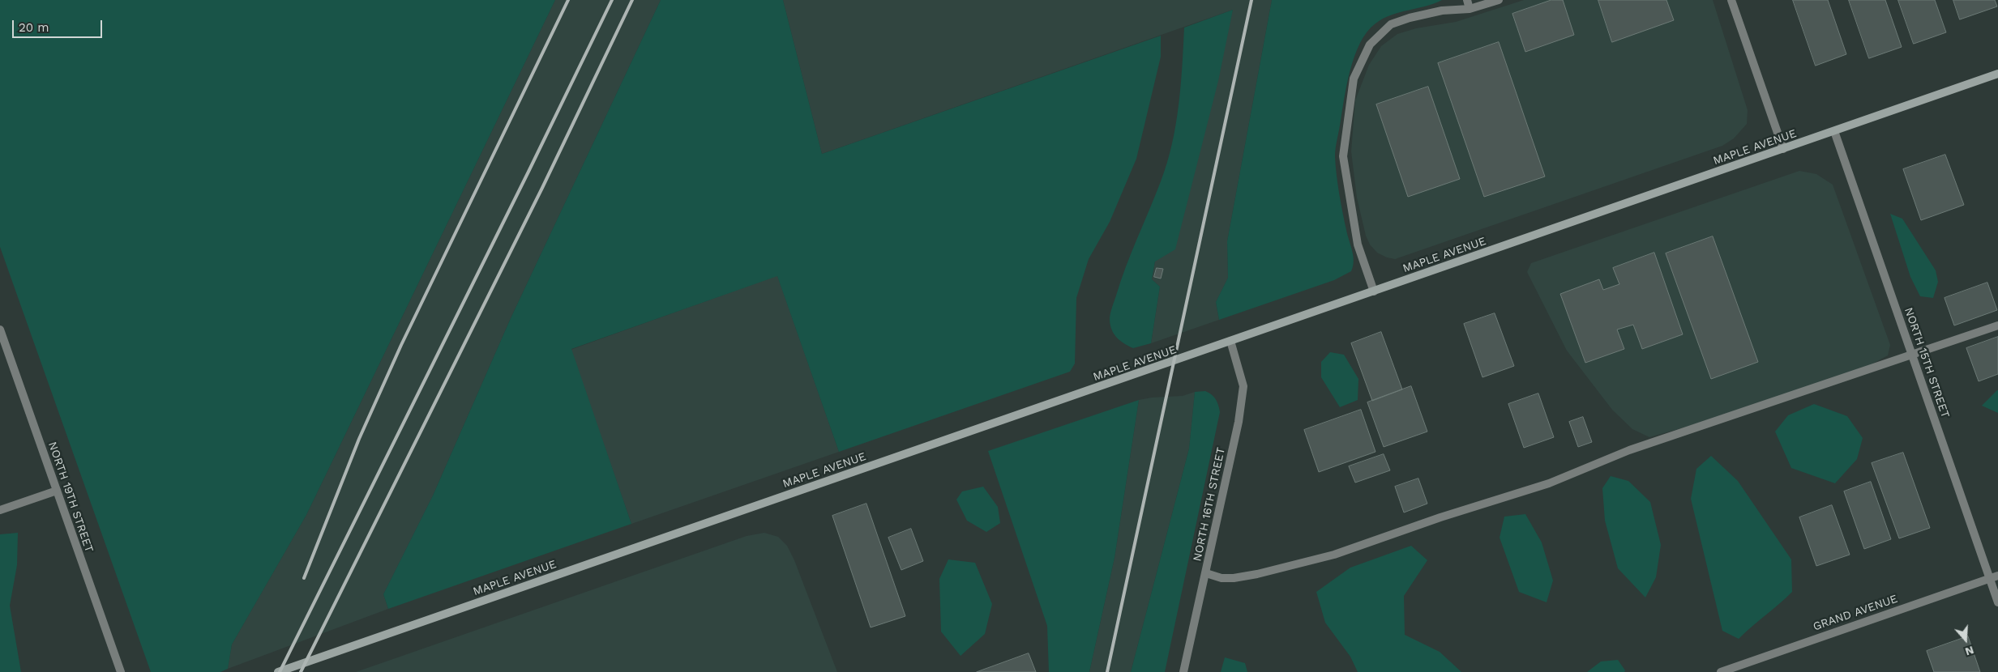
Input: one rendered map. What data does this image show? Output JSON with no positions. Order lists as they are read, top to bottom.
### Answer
{
  "streets": {
    "main road": ["MAPLE AVENUE"],
    "street": [
      "NORTH 15TH STREET",
      "NORTH 19TH STREET",
      "NORTH 16TH STREET",
      "GRAND AVENUE"
    ]
  },
  "crossings": [
    ["MAPLE AVENUE", "NORTH 15TH STREET"],
    ["MAPLE AVENUE", "NORTH 16TH STREET"],
    ["NORTH 15TH STREET", "GRAND AVENUE"]
  ],
  "scale_bar": "20 m",
  "north": "bottom"
}
